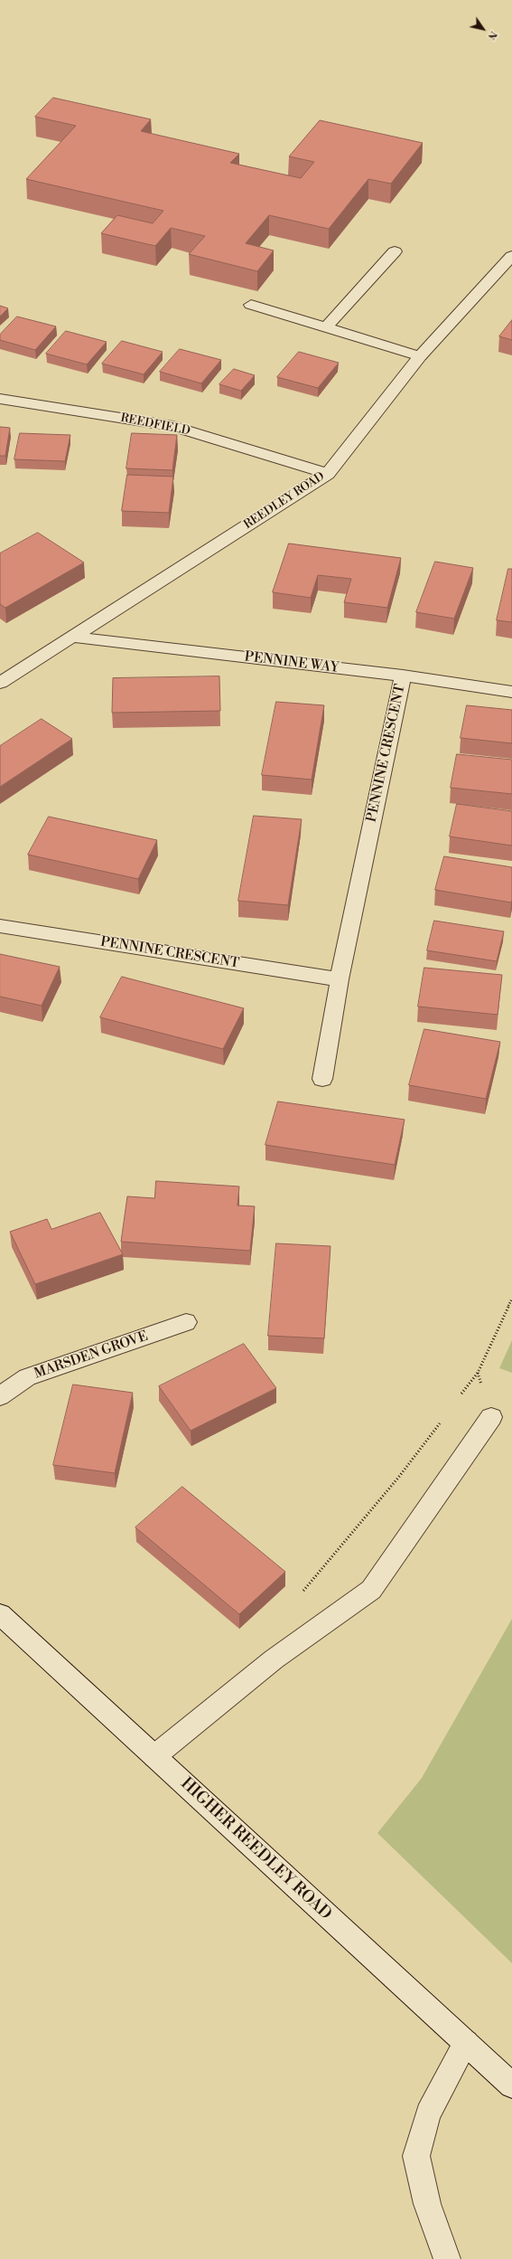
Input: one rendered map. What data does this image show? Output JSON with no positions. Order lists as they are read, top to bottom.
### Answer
{
  "streets": {
    "street": [
      "REEDFIELD",
      "REEDLEY ROAD",
      "PENNINE WAY",
      "PENNINE CRESCENT",
      "MARSDEN GROVE",
      "HIGHER REEDLEY ROAD"
    ]
  },
  "crossings": [
    ["REEDFIELD", "REEDLEY ROAD"],
    ["REEDLEY ROAD", "PENNINE WAY"],
    ["PENNINE WAY", "PENNINE CRESCENT"]
  ],
  "north": "bottom right"
}
